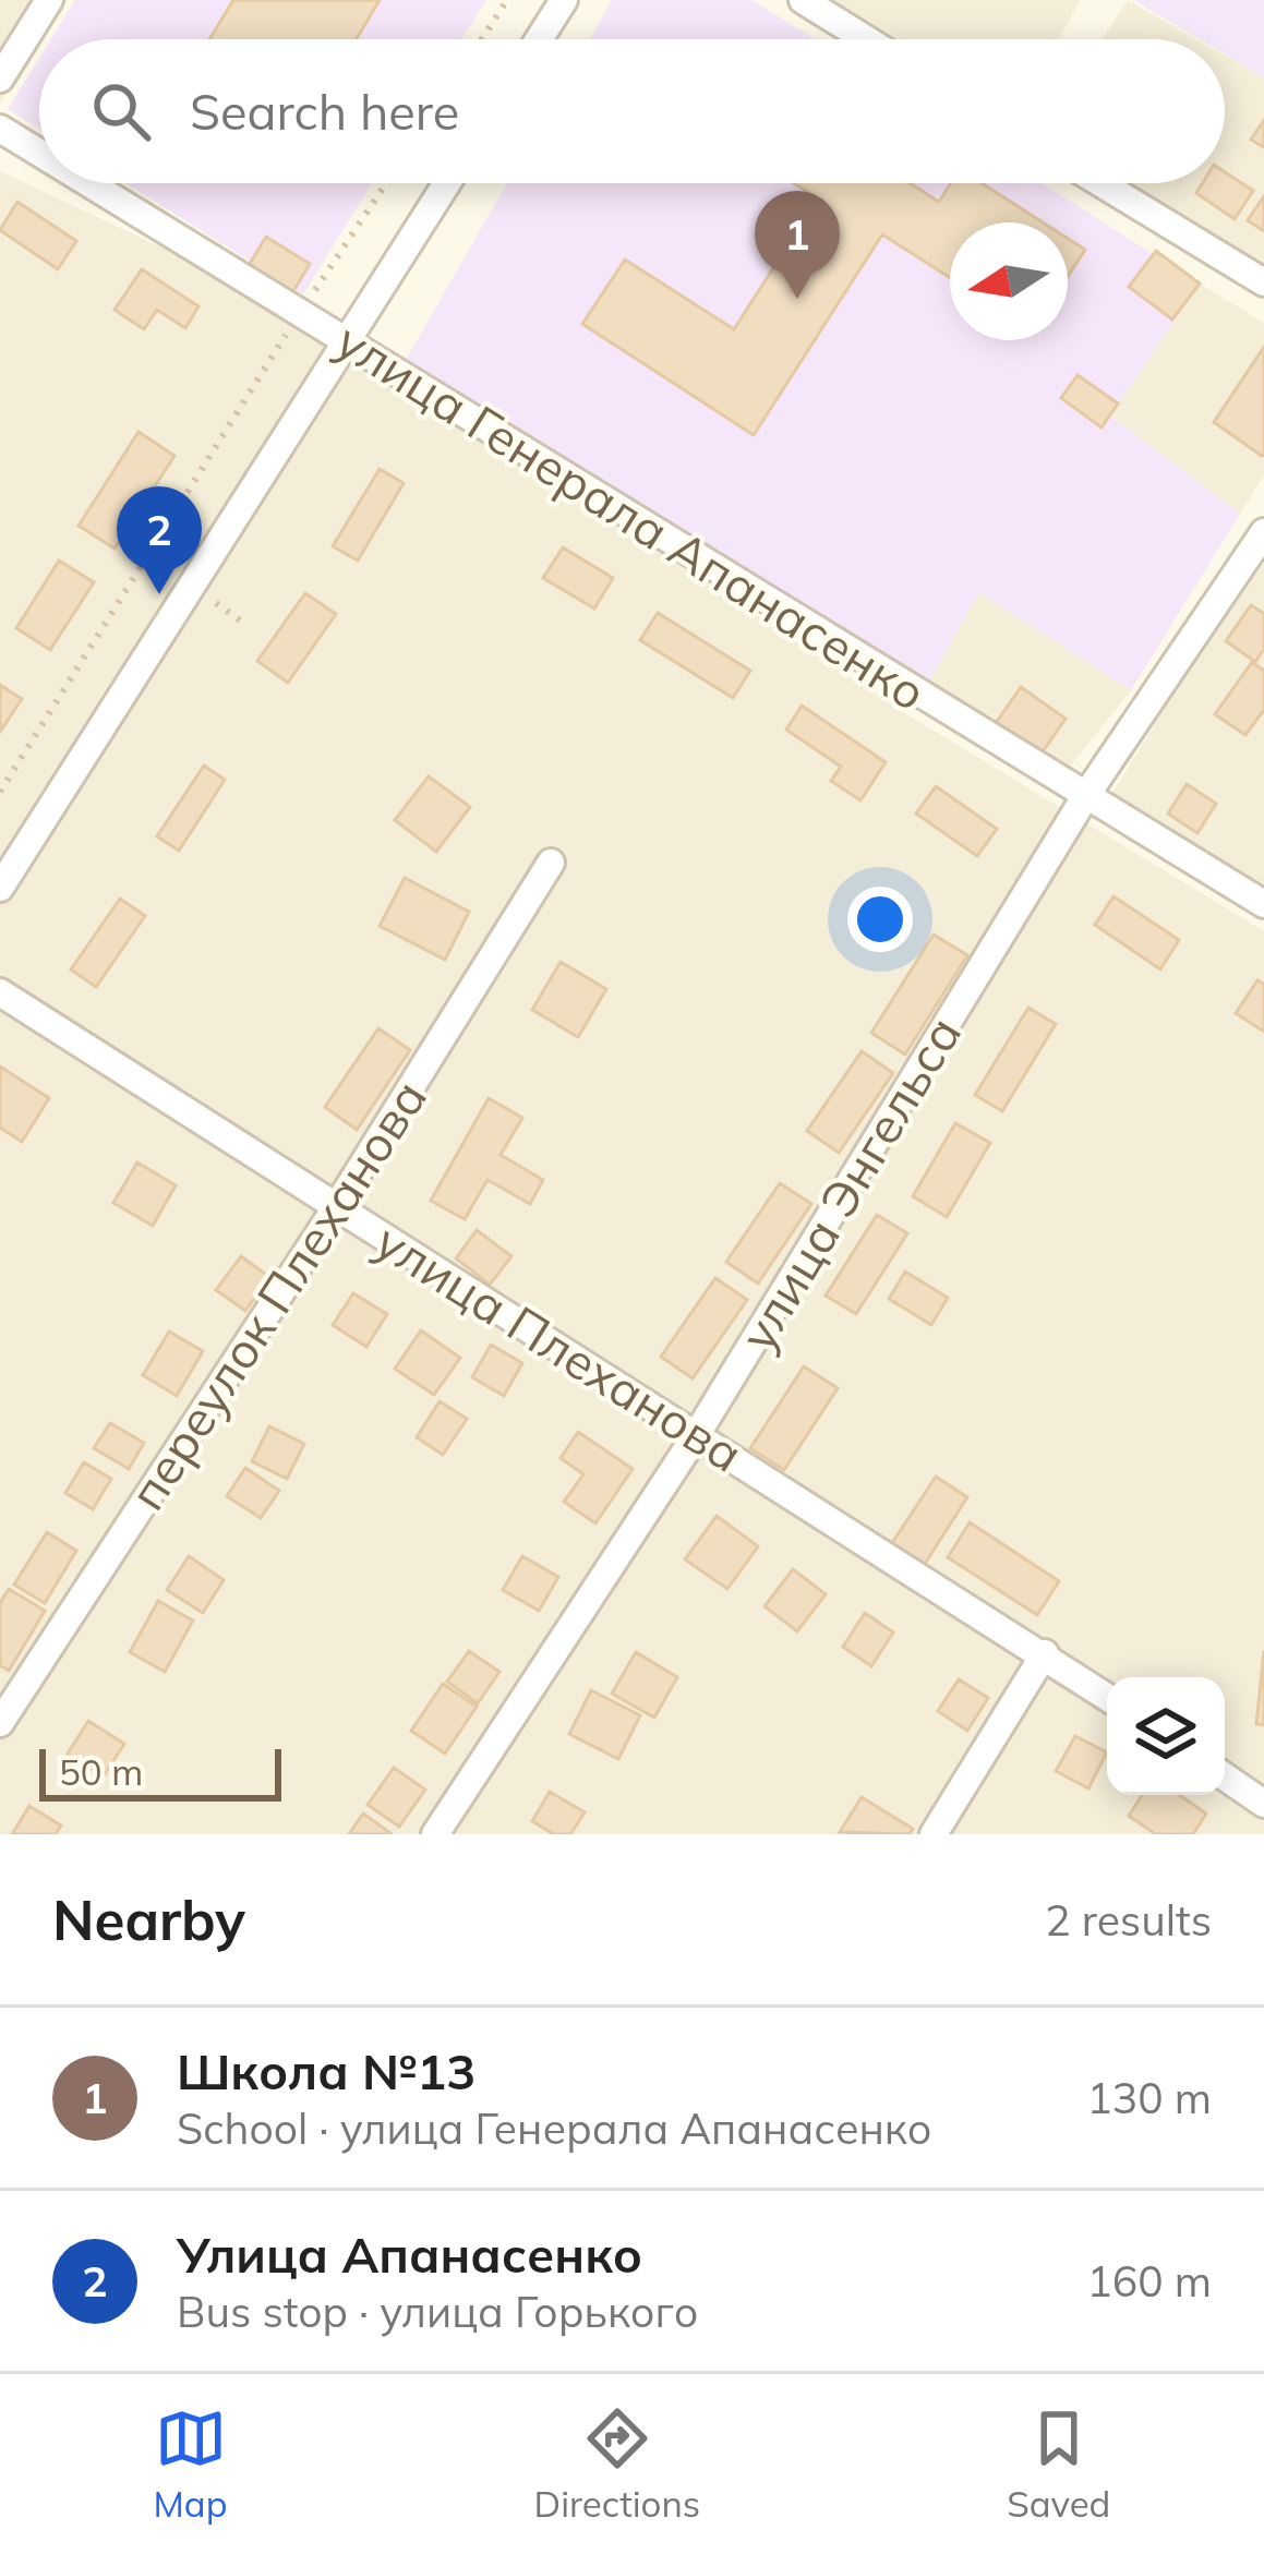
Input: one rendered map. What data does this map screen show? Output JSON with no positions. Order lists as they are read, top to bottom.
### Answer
{
  "streets": {
    "street": [
      "улица Генерала Апанасенко",
      "улица Энгельса",
      "переулок Плеханова",
      "улица Плеханова"
    ]
  },
  "crossings": [
    ["улица Генерала Апанасенко", "улица Энгельса"],
    ["улица Энгельса", "улица Плеханова"],
    ["переулок Плеханова", "улица Плеханова"]
  ],
  "scale_bar": "50 m",
  "north": "left",
  "page": {
    "search": "Search here",
    "pins": ["1", "2"],
    "scale": "50 m",
    "heading": ["Nearby", "2 results"],
    "list": [
      {
        "mark": "1",
        "name": "Школа №13",
        "note": "School · улица Генерала Апанасенко",
        "value": "130 m"
      },
      {
        "mark": "2",
        "name": "Улица Апанасенко",
        "note": "Bus stop · улица Горького",
        "value": "160 m"
      }
    ],
    "nav": ["Map", "Directions", "Saved"]
  }
}
